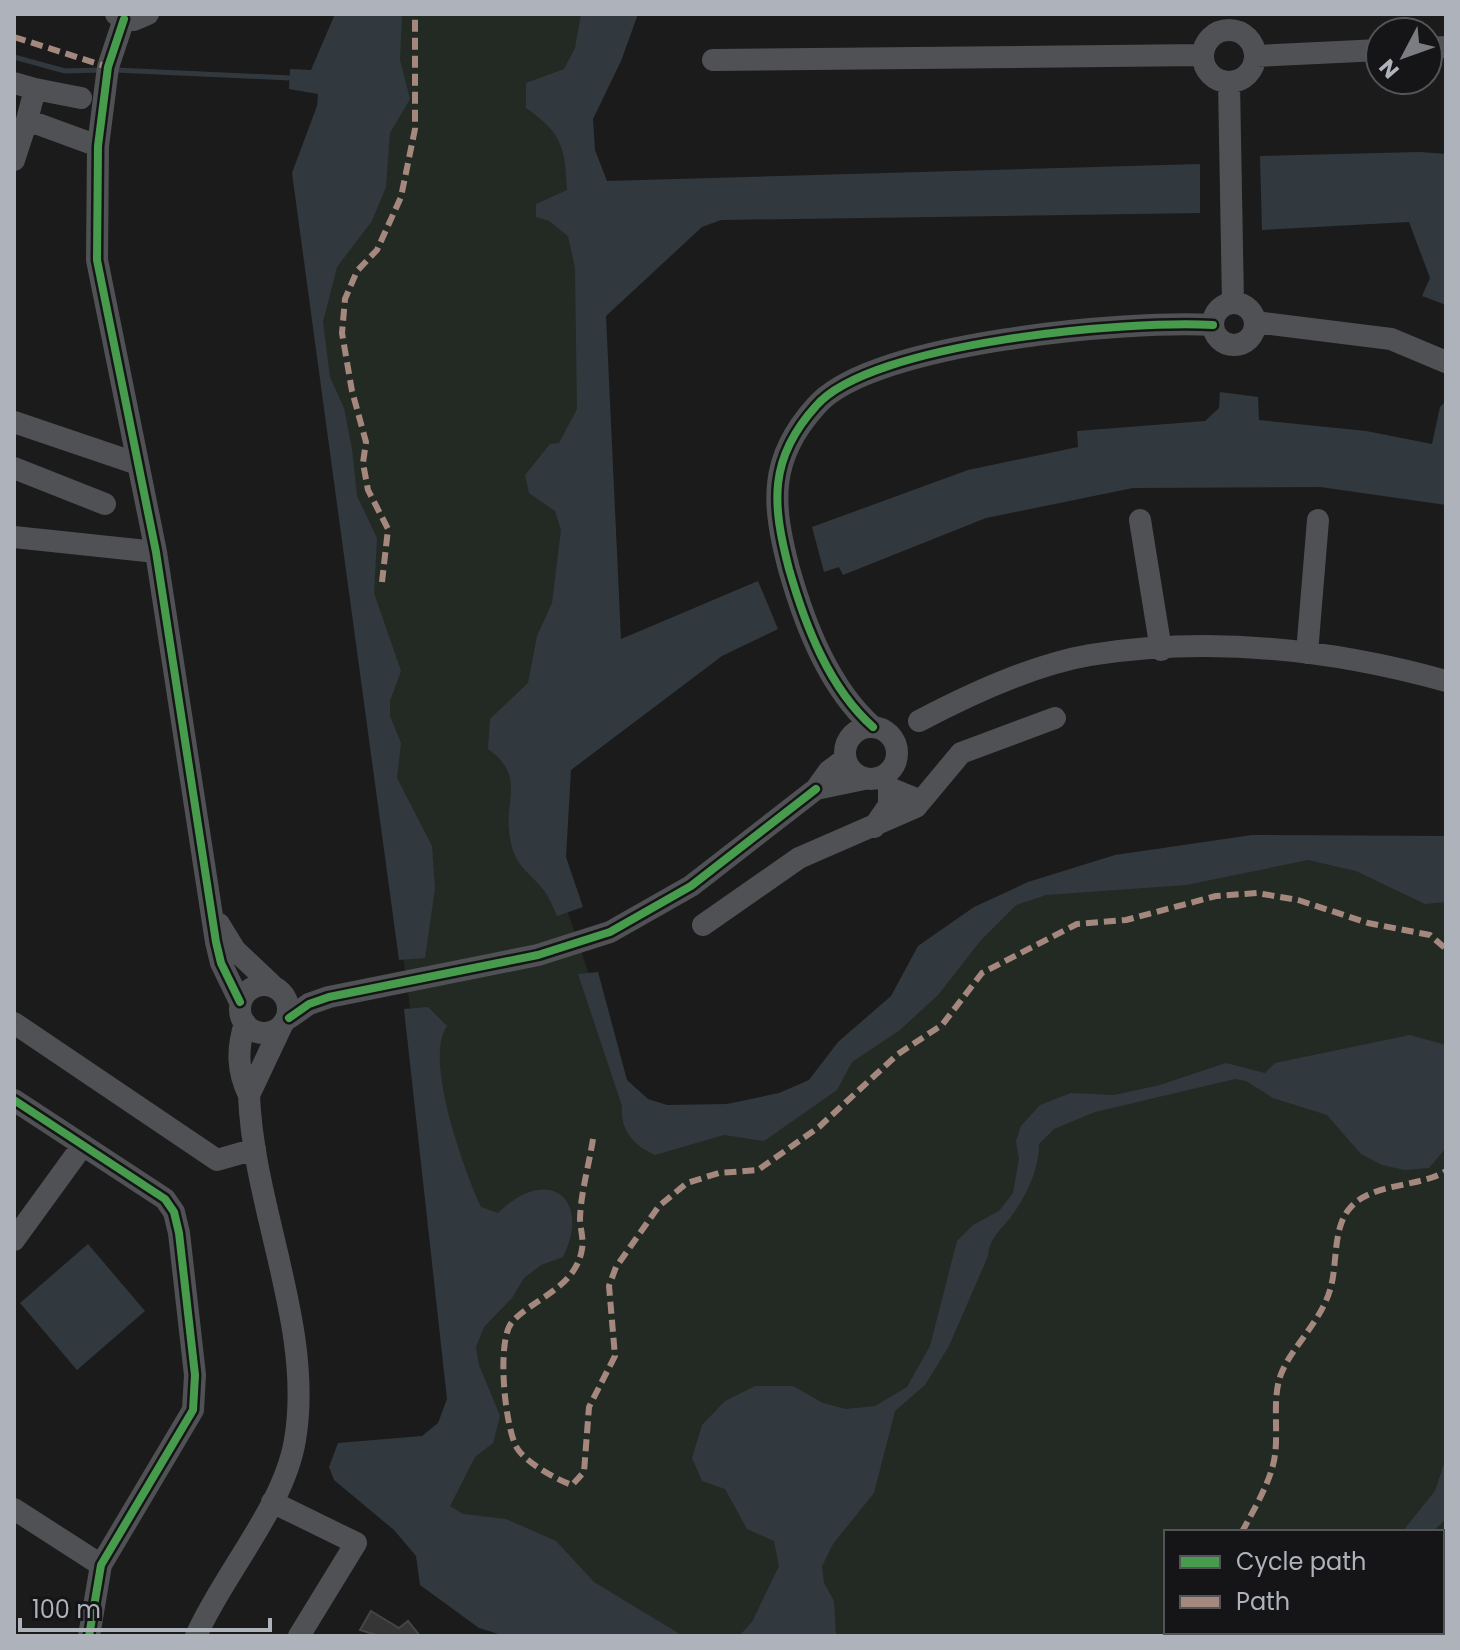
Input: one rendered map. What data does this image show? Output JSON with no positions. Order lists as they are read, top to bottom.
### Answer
{
  "legend": ["Cycle path", "Path"],
  "scale_bar": "100 m",
  "north": "bottom left"
}
